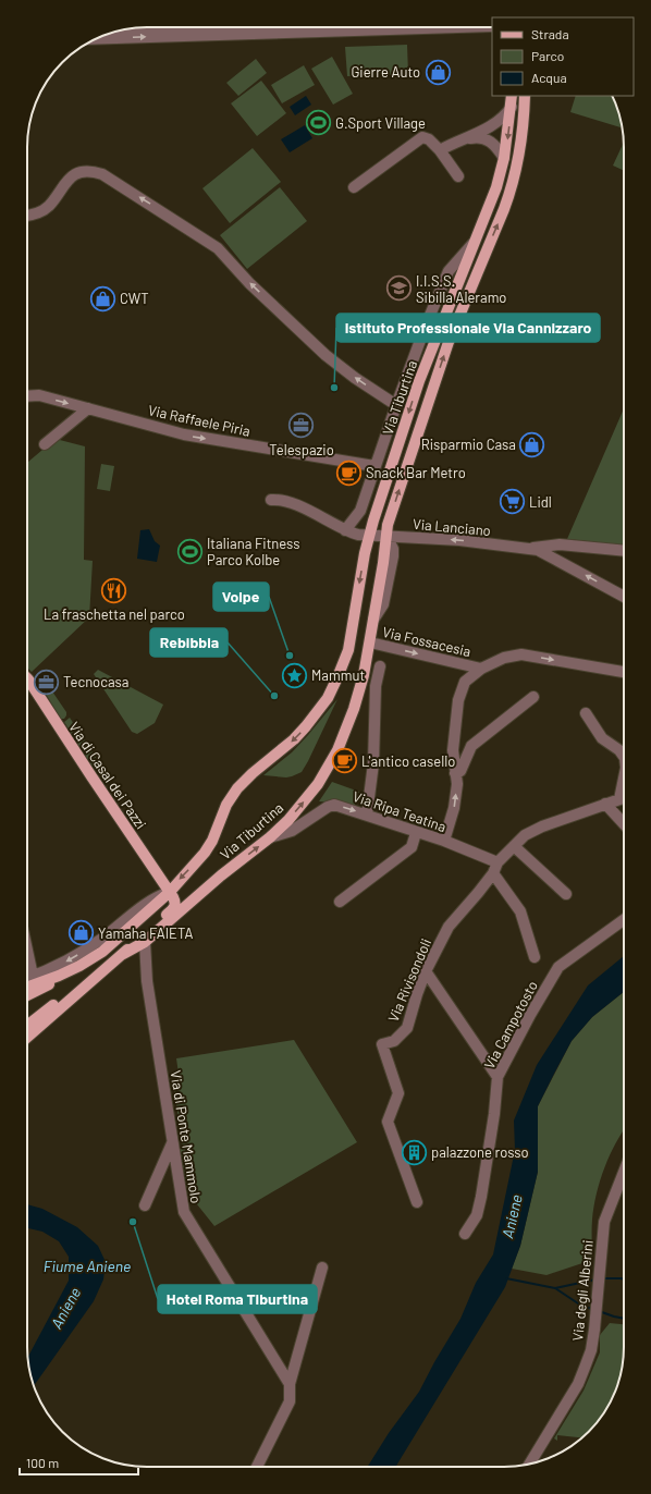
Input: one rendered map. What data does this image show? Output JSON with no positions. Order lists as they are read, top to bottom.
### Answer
{
  "streets": {
    "main road": ["Via Tiburtina", "Via di Casal dei Pazzi"],
    "street": [
      "Via Raffaele Piria",
      "Via Lanciano",
      "Via Fossacesia",
      "Via Ripa Teatina",
      "Via Rivisondoli",
      "Via Campotosto",
      "Via di Ponte Mammolo",
      "Via degli Alberini"
    ]
  },
  "crossings": [
    ["Via Tiburtina", "Via Raffaele Piria"],
    ["Via Tiburtina", "Via Lanciano"],
    ["Via Tiburtina", "Via Fossacesia"],
    ["Via Tiburtina", "Via di Casal dei Pazzi"],
    ["Via Tiburtina", "Via Ripa Teatina"],
    ["Via Tiburtina", "Via di Ponte Mammolo"],
    ["Via Ripa Teatina", "Via Rivisondoli"]
  ],
  "one_way": ["Via Raffaele Piria", "Via Fossacesia", "Via Ripa Teatina"],
  "water": ["Aniene", "Fiume Aniene"],
  "places": {
    "shop": [
      "Gierre Auto",
      "CWT",
      "Risparmio Casa",
      "Yamaha FAIETA"
    ],
    "sports": ["G.Sport Village", "Italiana Fitness Parco Kolbe"],
    "school or university": ["I.I.S.S. Sibilla Aleramo"],
    "other": [
      "Istituto Professionale Via Cannizzaro",
      "Volpe",
      "Rebibbia",
      "Hotel Roma Tiburtina"
    ],
    "office": ["Telespazio", "Tecnocasa"],
    "cafe": ["Snack Bar Metro", "L'antico casello"],
    "supermarket": ["Lidl"],
    "restaurant": ["La fraschetta nel parco"],
    "place": ["Mammut"],
    "building": ["palazzone rosso"]
  },
  "legend": ["Strada", "Parco", "Acqua"],
  "scale_bar": "100 m"
}
